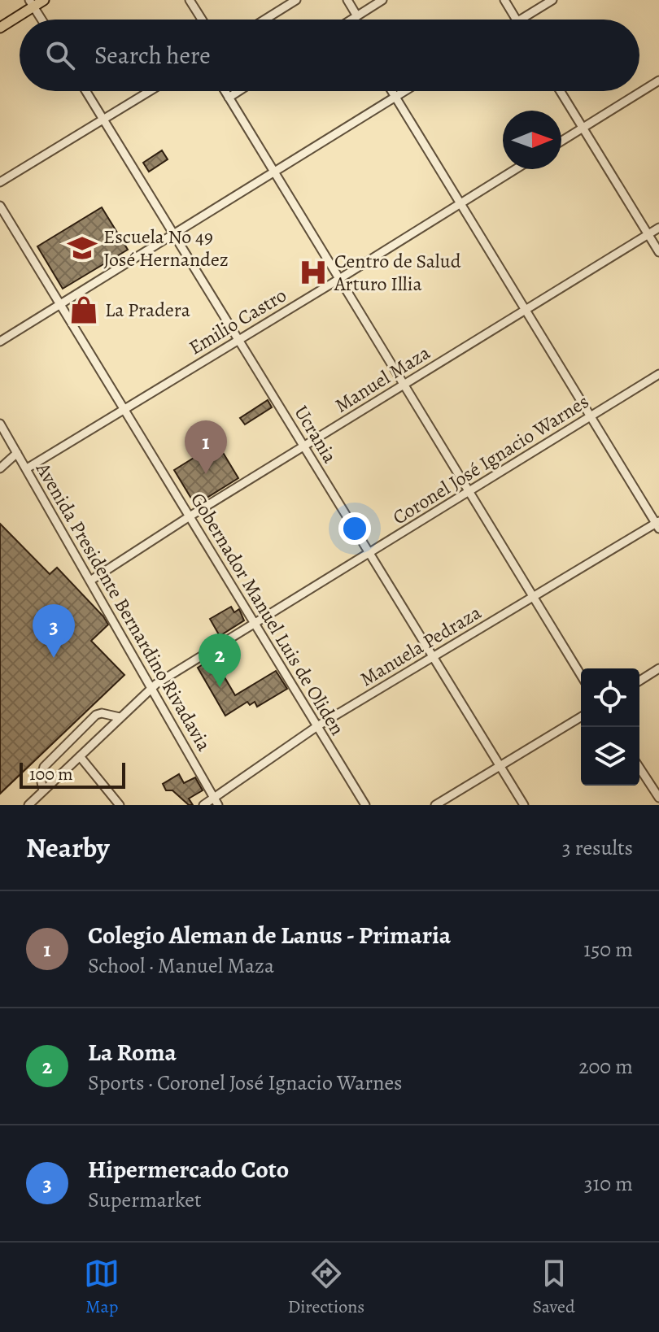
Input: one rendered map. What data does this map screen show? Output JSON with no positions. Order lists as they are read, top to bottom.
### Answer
{
  "streets": {
    "street": [
      "Emilio Castro",
      "Manuel Maza",
      "Ucrania",
      "Coronel José Ignacio Warnes",
      "Avenida Presidente Bernardino Rivadavia",
      "Gobernador Manuel Luis de Oliden",
      "Manuela Pedraza"
    ]
  },
  "crossings": [
    ["Emilio Castro", "Ucrania"],
    ["Emilio Castro", "Avenida Presidente Bernardino Rivadavia"],
    ["Emilio Castro", "Gobernador Manuel Luis de Oliden"],
    ["Manuel Maza", "Ucrania"],
    ["Manuel Maza", "Avenida Presidente Bernardino Rivadavia"],
    ["Manuel Maza", "Gobernador Manuel Luis de Oliden"],
    ["Ucrania", "Coronel José Ignacio Warnes"],
    ["Ucrania", "Manuela Pedraza"],
    ["Coronel José Ignacio Warnes", "Avenida Presidente Bernardino Rivadavia"],
    ["Coronel José Ignacio Warnes", "Gobernador Manuel Luis de Oliden"],
    ["Avenida Presidente Bernardino Rivadavia", "Manuela Pedraza"],
    ["Gobernador Manuel Luis de Oliden", "Manuela Pedraza"]
  ],
  "places": {
    "school or university": ["Escuela No 49 José Hernandez"],
    "hospital": ["Centro de Salud Arturo Illia"],
    "shop": ["La Pradera"]
  },
  "scale_bar": "100 m",
  "north": "right",
  "page": {
    "search": "Search here",
    "pins": ["1", "3", "2"],
    "scale": "100 m",
    "heading": ["Nearby", "3 results"],
    "list": [
      {
        "mark": "1",
        "name": "Colegio Aleman de Lanus - Primaria",
        "note": "School · Manuel Maza",
        "value": "150 m"
      },
      {
        "mark": "2",
        "name": "La Roma",
        "note": "Sports · Coronel José Ignacio Warnes",
        "value": "200 m"
      },
      {
        "mark": "3",
        "name": "Hipermercado Coto",
        "note": "Supermarket",
        "value": "310 m"
      }
    ],
    "nav": ["Map", "Directions", "Saved"]
  }
}
